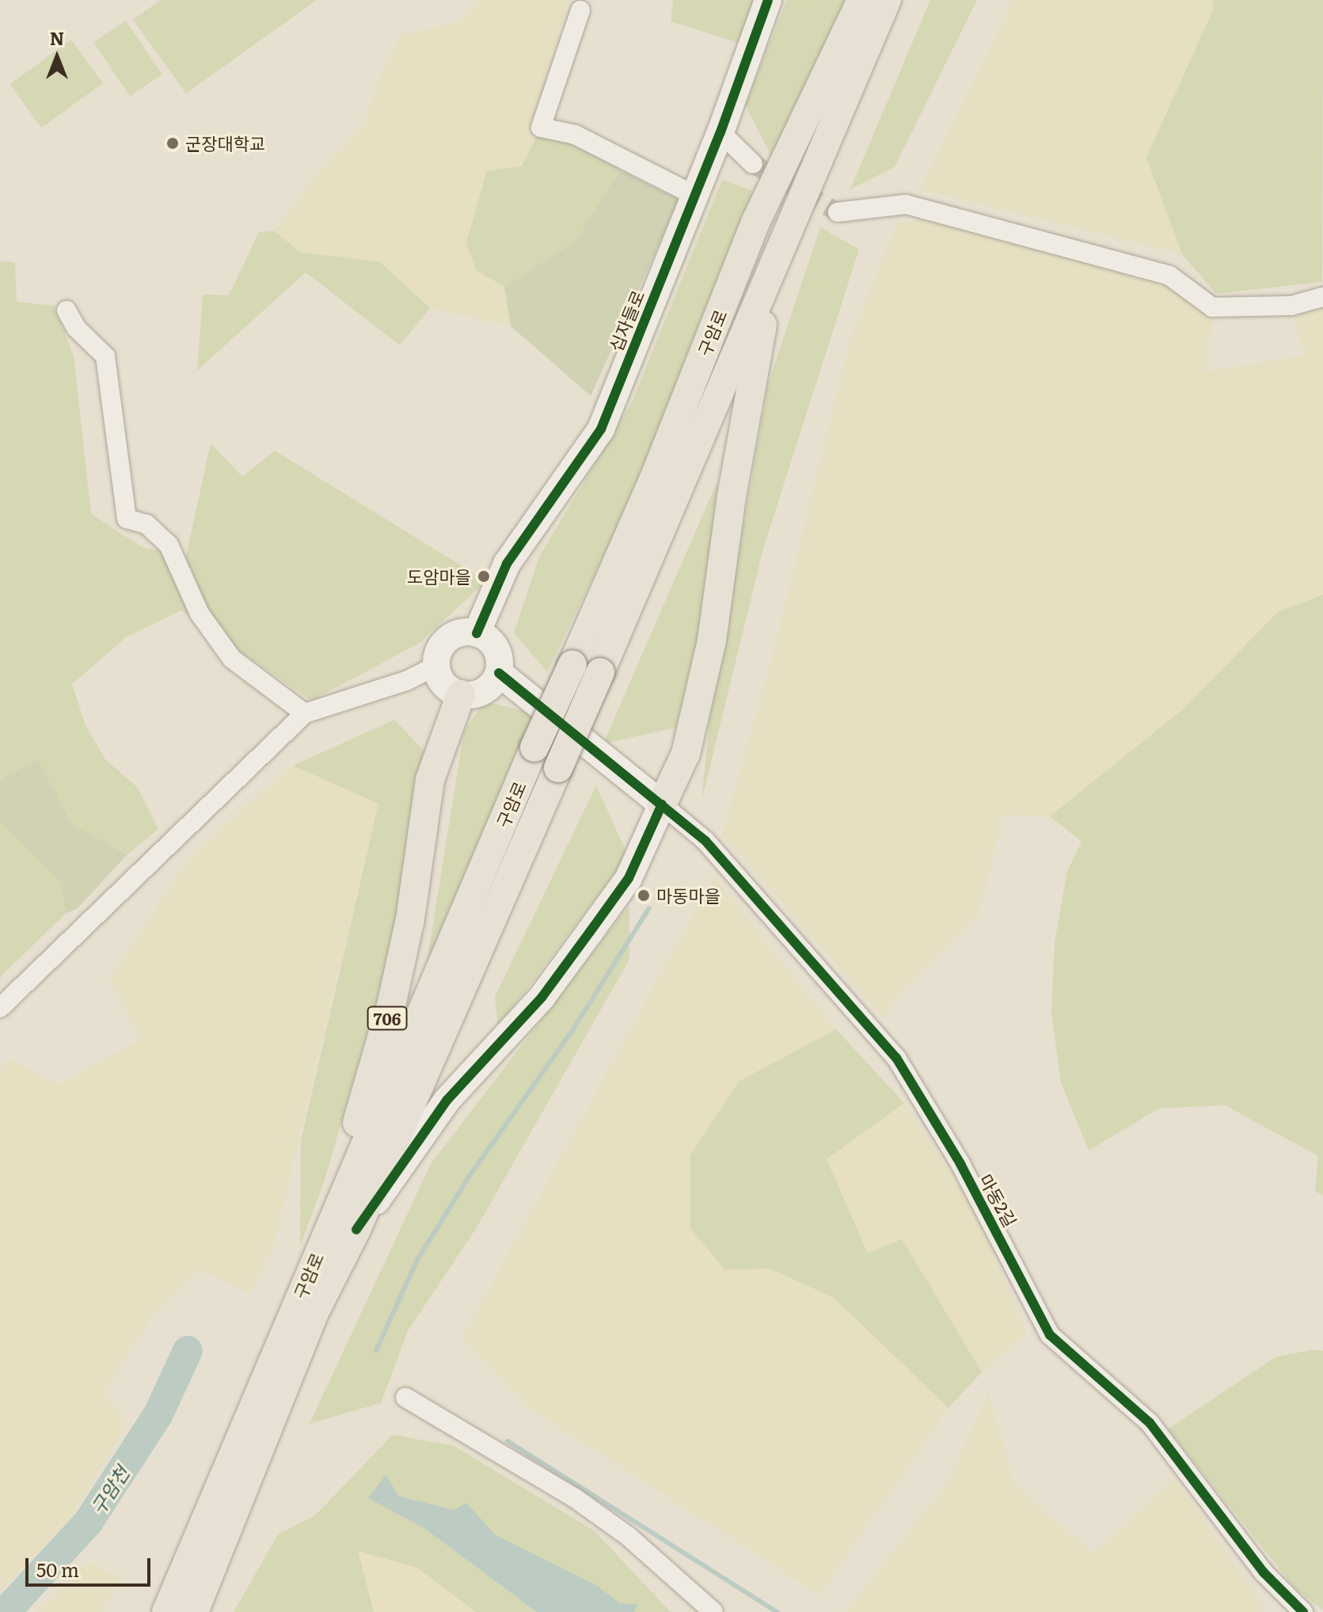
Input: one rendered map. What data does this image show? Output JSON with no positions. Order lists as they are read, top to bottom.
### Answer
{
  "streets": {
    "main road": ["십자들로", "구암로", "706"],
    "street": ["마동2길"]
  },
  "crossings": [
    ["십자들로", "706"],
    ["구암로", "706"]
  ],
  "water": ["구암천"],
  "places": ["군장대학교", "도암마을", "마동마을"],
  "scale_bar": "50 m",
  "north": "top"
}
